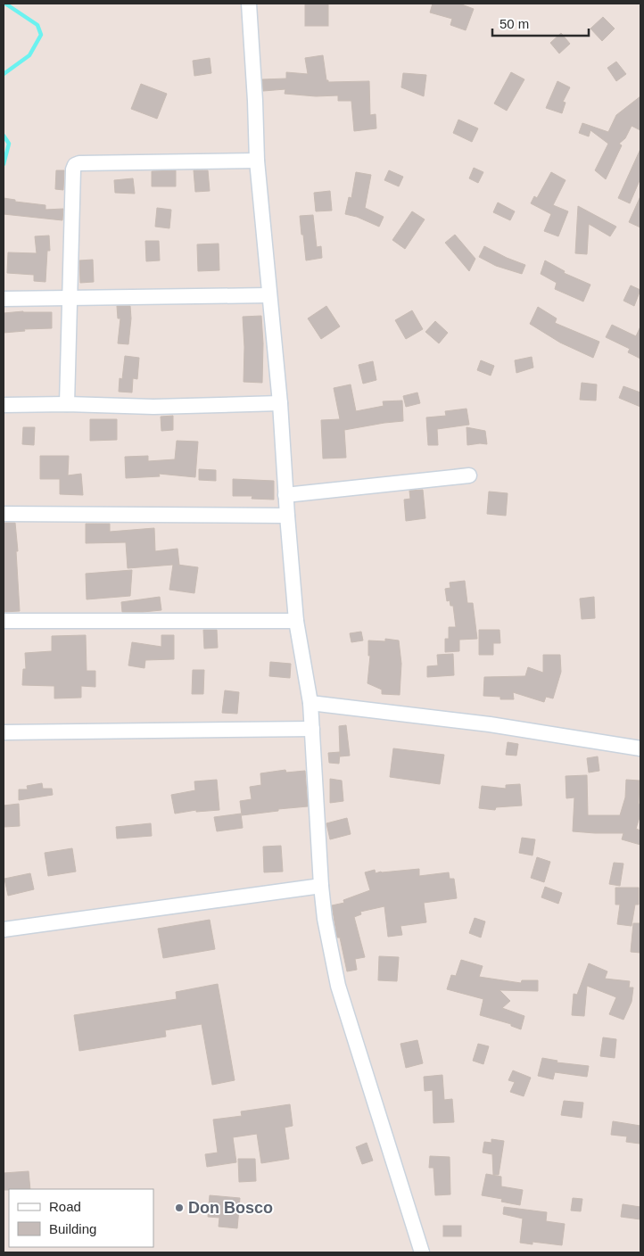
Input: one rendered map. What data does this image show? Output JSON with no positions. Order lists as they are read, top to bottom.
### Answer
{
  "places": ["Don Bosco"],
  "legend": ["Road", "Building"],
  "scale_bar": "50 m"
}
